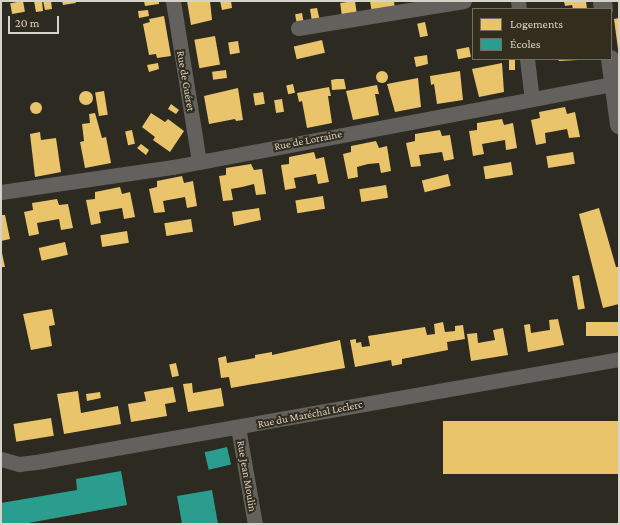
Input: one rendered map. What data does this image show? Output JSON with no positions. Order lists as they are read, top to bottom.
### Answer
{
  "streets": {
    "street": [
      "Rue de Guéret",
      "Rue de Lorraine",
      "Rue du Maréchal Leclerc",
      "Rue Jean Moulin"
    ]
  },
  "crossings": [
    ["Rue de Guéret", "Rue de Lorraine"],
    ["Rue du Maréchal Leclerc", "Rue Jean Moulin"]
  ],
  "legend": ["Logements", "Écoles"],
  "scale_bar": "20 m"
}
